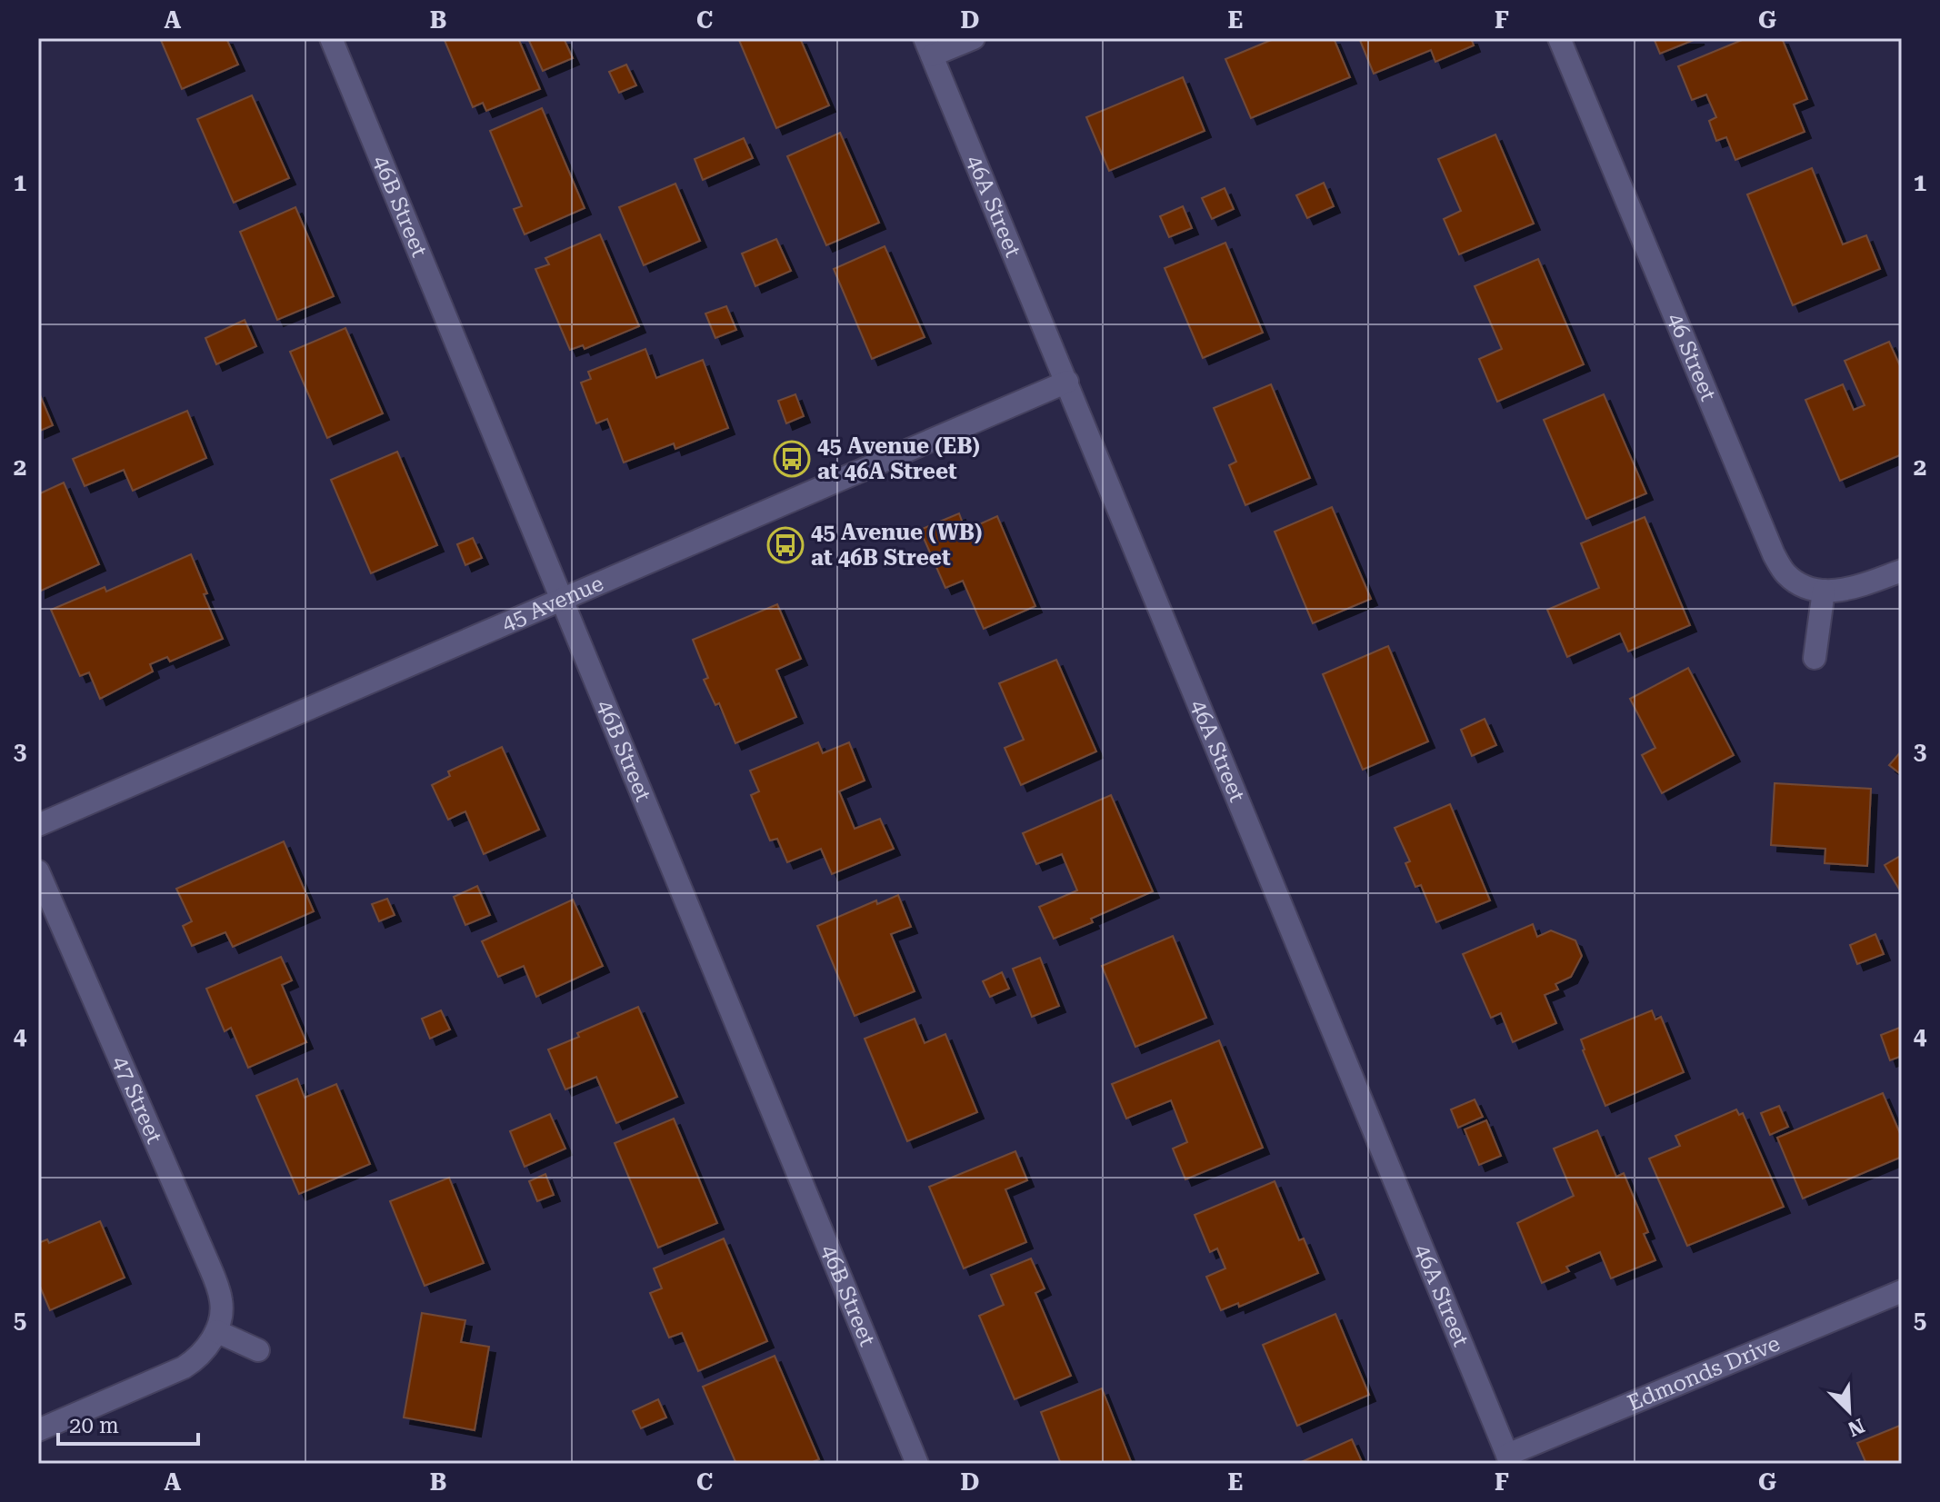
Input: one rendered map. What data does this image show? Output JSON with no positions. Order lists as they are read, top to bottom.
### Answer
{
  "streets": {
    "street": [
      "46B Street",
      "46A Street",
      "46 Street",
      "45 Avenue",
      "47 Street",
      "Edmonds Drive"
    ]
  },
  "crossings": [
    ["46B Street", "45 Avenue"],
    ["46A Street", "45 Avenue"],
    ["46A Street", "Edmonds Drive"]
  ],
  "places": {
    "bus stop": ["45 Avenue (EB) at 46A Street", "45 Avenue (WB) at 46B Street"]
  },
  "scale_bar": "20 m",
  "north": "bottom right",
  "grid": {
    "columns": [
      "A",
      "B",
      "C",
      "D",
      "E",
      "F",
      "G"
    ],
    "rows": [
      "1",
      "2",
      "3",
      "4",
      "5"
    ]
  }
}
